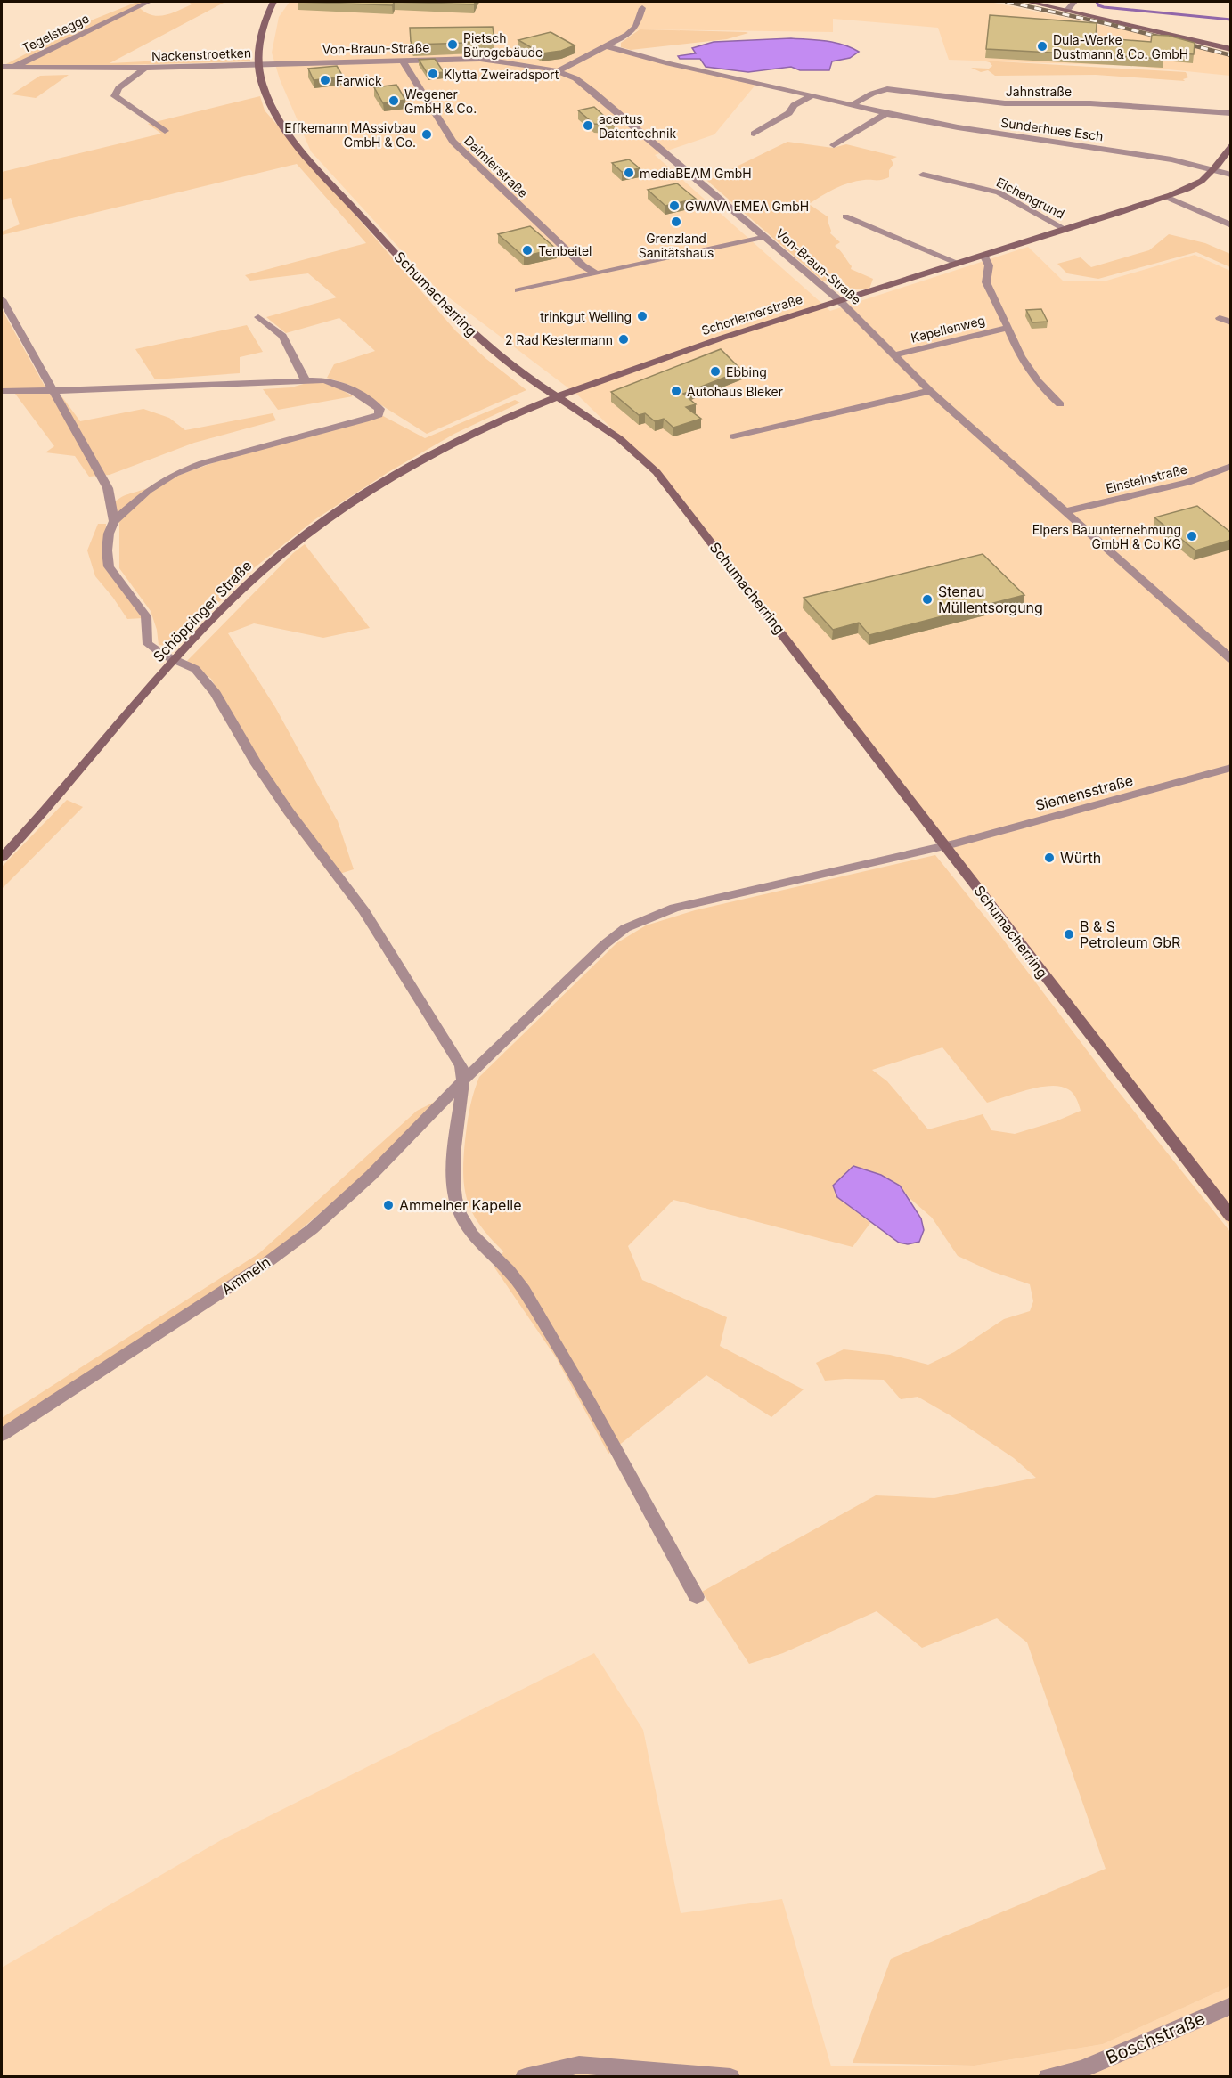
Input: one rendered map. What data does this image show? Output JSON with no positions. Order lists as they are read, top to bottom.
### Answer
{
  "streets": {
    "main road": ["Schumacherring", "Schorlemerstraße", "Schöppinger Straße"],
    "street": [
      "Tegelstegge",
      "Von-Braun-Straße",
      "Nackenstroetken",
      "Jahnstraße",
      "Sunderhues Esch",
      "Daimlerstraße",
      "Eichengrund",
      "Kapellenweg",
      "Einsteinstraße",
      "Siemensstraße",
      "Ammeln",
      "Boschstraße"
    ]
  },
  "crossings": [
    ["Tegelstegge", "Nackenstroetken"],
    ["Von-Braun-Straße", "Nackenstroetken"],
    ["Von-Braun-Straße", "Daimlerstraße"],
    ["Von-Braun-Straße", "Schumacherring"],
    ["Von-Braun-Straße", "Schorlemerstraße"],
    ["Von-Braun-Straße", "Kapellenweg"],
    ["Von-Braun-Straße", "Einsteinstraße"],
    ["Nackenstroetken", "Schumacherring"],
    ["Jahnstraße", "Sunderhues Esch"],
    ["Sunderhues Esch", "Schorlemerstraße"],
    ["Eichengrund", "Schorlemerstraße"],
    ["Schumacherring", "Schorlemerstraße"],
    ["Schumacherring", "Schöppinger Straße"],
    ["Schumacherring", "Siemensstraße"],
    ["Schorlemerstraße", "Kapellenweg"],
    ["Schorlemerstraße", "Schöppinger Straße"],
    ["Siemensstraße", "Ammeln"]
  ],
  "places": [
    "Pietsch Bürogebäude",
    "Dula-Werke Dustmann & Co. GmbH",
    "Klytta Zweiradsport",
    "Farwick",
    "Wegener GmbH & Co.",
    "acertus Datentechnik",
    "Effkemann MAssivbau GmbH & Co.",
    "mediaBEAM GmbH",
    "GWAVA EMEA GmbH",
    "Grenzland Sanitätshaus",
    "Tenbeitel",
    "trinkgut Welling",
    "2 Rad Kestermann",
    "Ebbing",
    "Autohaus Bleker",
    "Elpers Bauunternehmung GmbH & Co KG",
    "Stenau Müllentsorgung",
    "Würth",
    "B & S Petroleum GbR",
    "Ammelner Kapelle"
  ]
}
